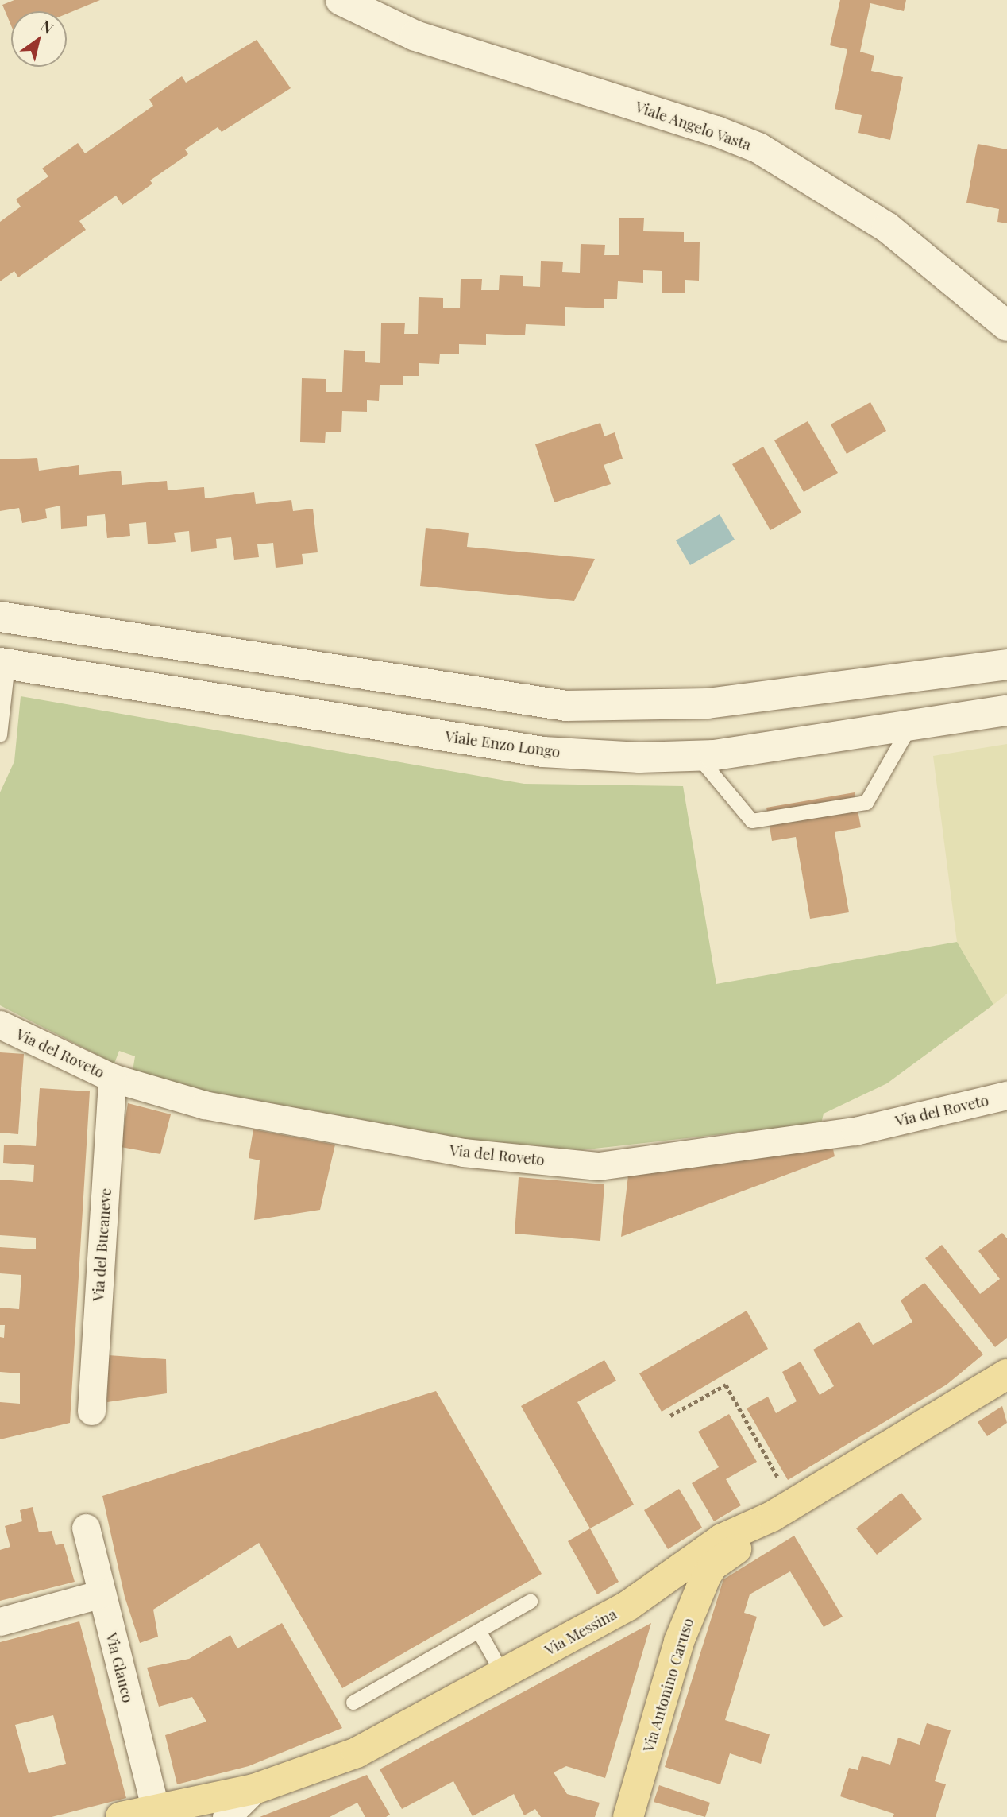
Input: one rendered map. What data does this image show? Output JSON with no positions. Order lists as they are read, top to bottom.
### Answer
{
  "streets": {
    "main road": [
      "Viale Angelo Vasta",
      "Viale Enzo Longo",
      "Via Messina",
      "Via Antonino Caruso"
    ],
    "street": ["Via del Roveto", "Via del Bucaneve", "Via Glauco"]
  },
  "crossings": [
    ["Via del Roveto", "Via del Bucaneve"],
    ["Via Messina", "Via Glauco"],
    ["Via Messina", "Via Antonino Caruso"]
  ],
  "north": "top right"
}
